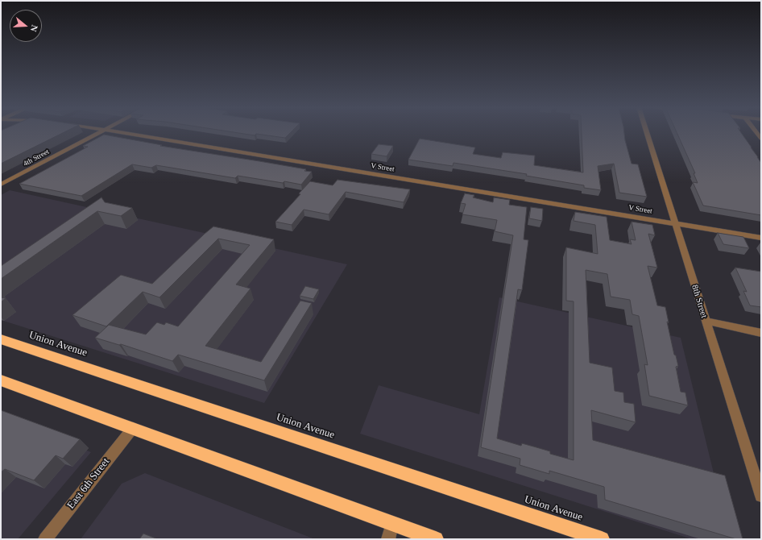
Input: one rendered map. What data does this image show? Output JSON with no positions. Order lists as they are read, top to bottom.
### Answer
{
  "streets": {
    "highway": ["Union Avenue"],
    "street": [
      "4th Street",
      "V Street",
      "8th Street",
      "East 6th Street"
    ]
  },
  "crossings": [
    ["V Street", "8th Street"]
  ],
  "north": "right"
}
